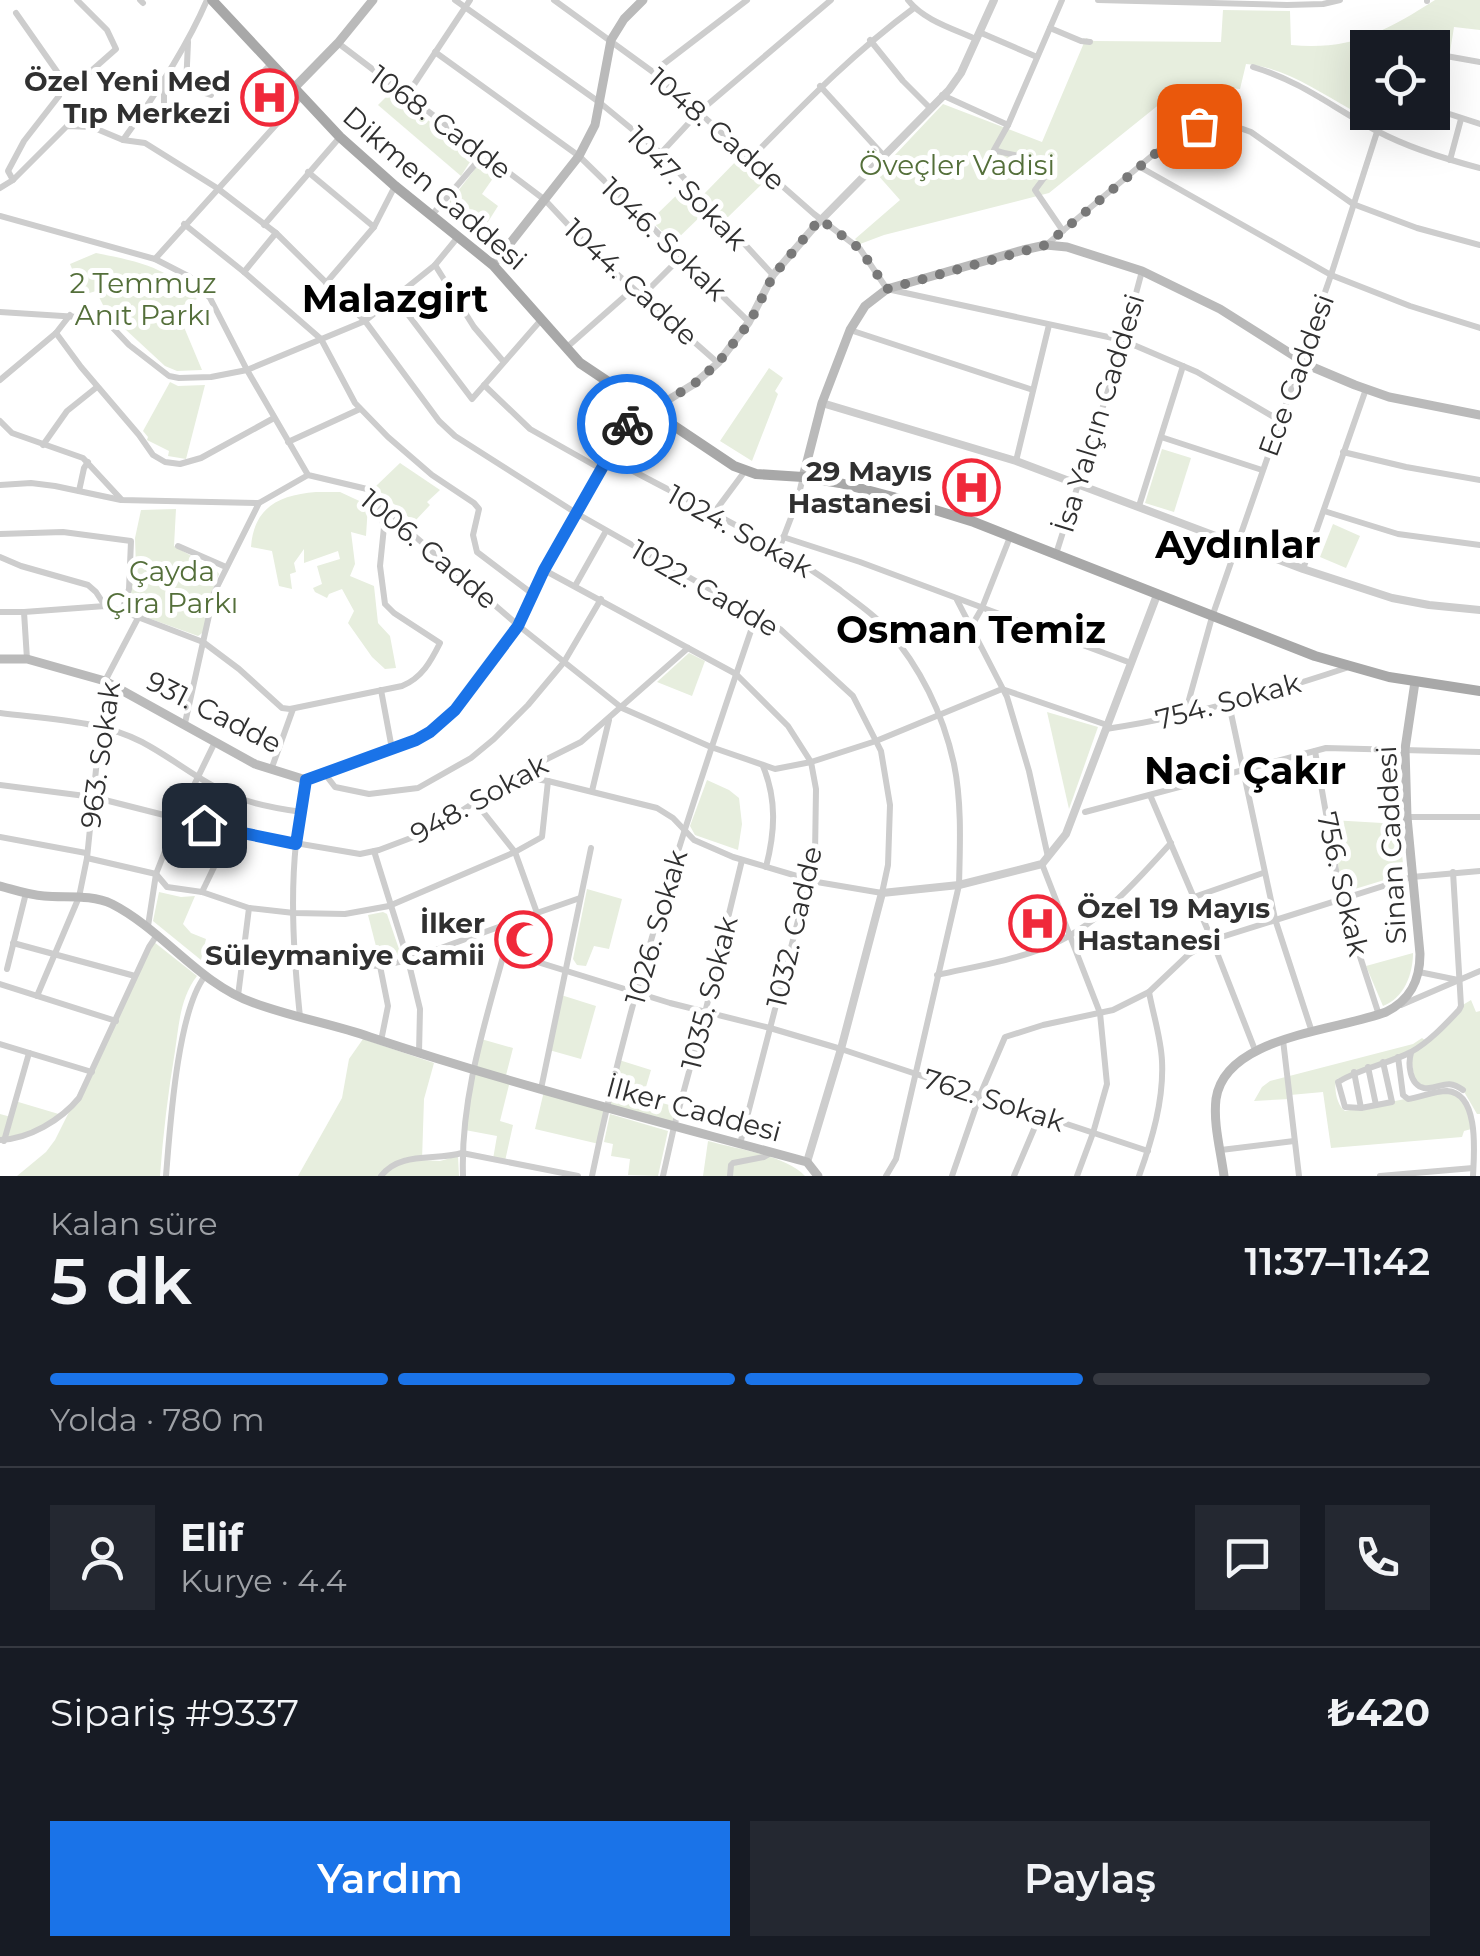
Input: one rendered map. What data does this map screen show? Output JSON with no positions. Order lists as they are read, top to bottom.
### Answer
{
  "streets": {
    "main road": [
      "Dikmen Caddesi",
      "931. Cadde",
      "Sinan Caddesi",
      "İlker Caddesi"
    ],
    "street": [
      "1068. Cadde",
      "1048. Cadde",
      "1047. Sokak",
      "1046. Sokak",
      "1044. Cadde",
      "Ece Caddesi",
      "İsa Yalçın Caddesi",
      "1024. Sokak",
      "1006. Cadde",
      "1022. Cadde",
      "754. Sokak",
      "963. Sokak",
      "948. Sokak",
      "756. Sokak",
      "1026. Sokak",
      "1032. Cadde",
      "1035. Sokak",
      "762. Sokak"
    ]
  },
  "crossings": [
    ["1068. Cadde", "1044. Cadde"],
    ["Dikmen Caddesi", "Ece Caddesi"],
    ["Dikmen Caddesi", "İsa Yalçın Caddesi"],
    ["Dikmen Caddesi", "754. Sokak"],
    ["Dikmen Caddesi", "931. Cadde"],
    ["Dikmen Caddesi", "Sinan Caddesi"],
    ["Ece Caddesi", "754. Sokak"],
    ["1024. Sokak", "931. Cadde"],
    ["1024. Sokak", "762. Sokak"],
    ["1006. Cadde", "931. Cadde"],
    ["1006. Cadde", "948. Sokak"],
    ["1006. Cadde", "1026. Sokak"],
    ["1022. Cadde", "931. Cadde"],
    ["1022. Cadde", "1026. Sokak"],
    ["1022. Cadde", "İlker Caddesi"],
    ["931. Cadde", "963. Sokak"],
    ["931. Cadde", "1032. Cadde"],
    ["963. Sokak", "948. Sokak"],
    ["963. Sokak", "İlker Caddesi"],
    ["948. Sokak", "1032. Cadde"],
    ["1026. Sokak", "1032. Cadde"],
    ["1026. Sokak", "762. Sokak"],
    ["1026. Sokak", "İlker Caddesi"],
    ["1032. Cadde", "762. Sokak"],
    ["1032. Cadde", "İlker Caddesi"],
    ["1035. Sokak", "762. Sokak"],
    ["1035. Sokak", "İlker Caddesi"],
    ["762. Sokak", "İlker Caddesi"]
  ],
  "districts": [
    "Malazgirt",
    "Aydınlar",
    "Osman Temiz",
    "Naci Çakır"
  ],
  "parks": ["Öveçler Vadisi", "2 Temmuz Anıt Parkı", "Çayda Çıra Parkı"],
  "places": {
    "hospital": ["Özel Yeni Med Tıp Merkezi", "29 Mayıs Hastanesi", "Özel 19 Mayıs Hastanesi"],
    "mosque": ["İlker Süleymaniye Camii"]
  },
  "page": {
    "heading": ["5 dk", "Kalan süre", "11:37–11:42"],
    "panel": [
      "Elif",
      "Kurye · 4.4",
      "Sipariş #9337",
      "₺420"
    ],
    "bar": "Yolda · 780 m",
    "buttons": ["Yardım", "Paylaş"]
  }
}
